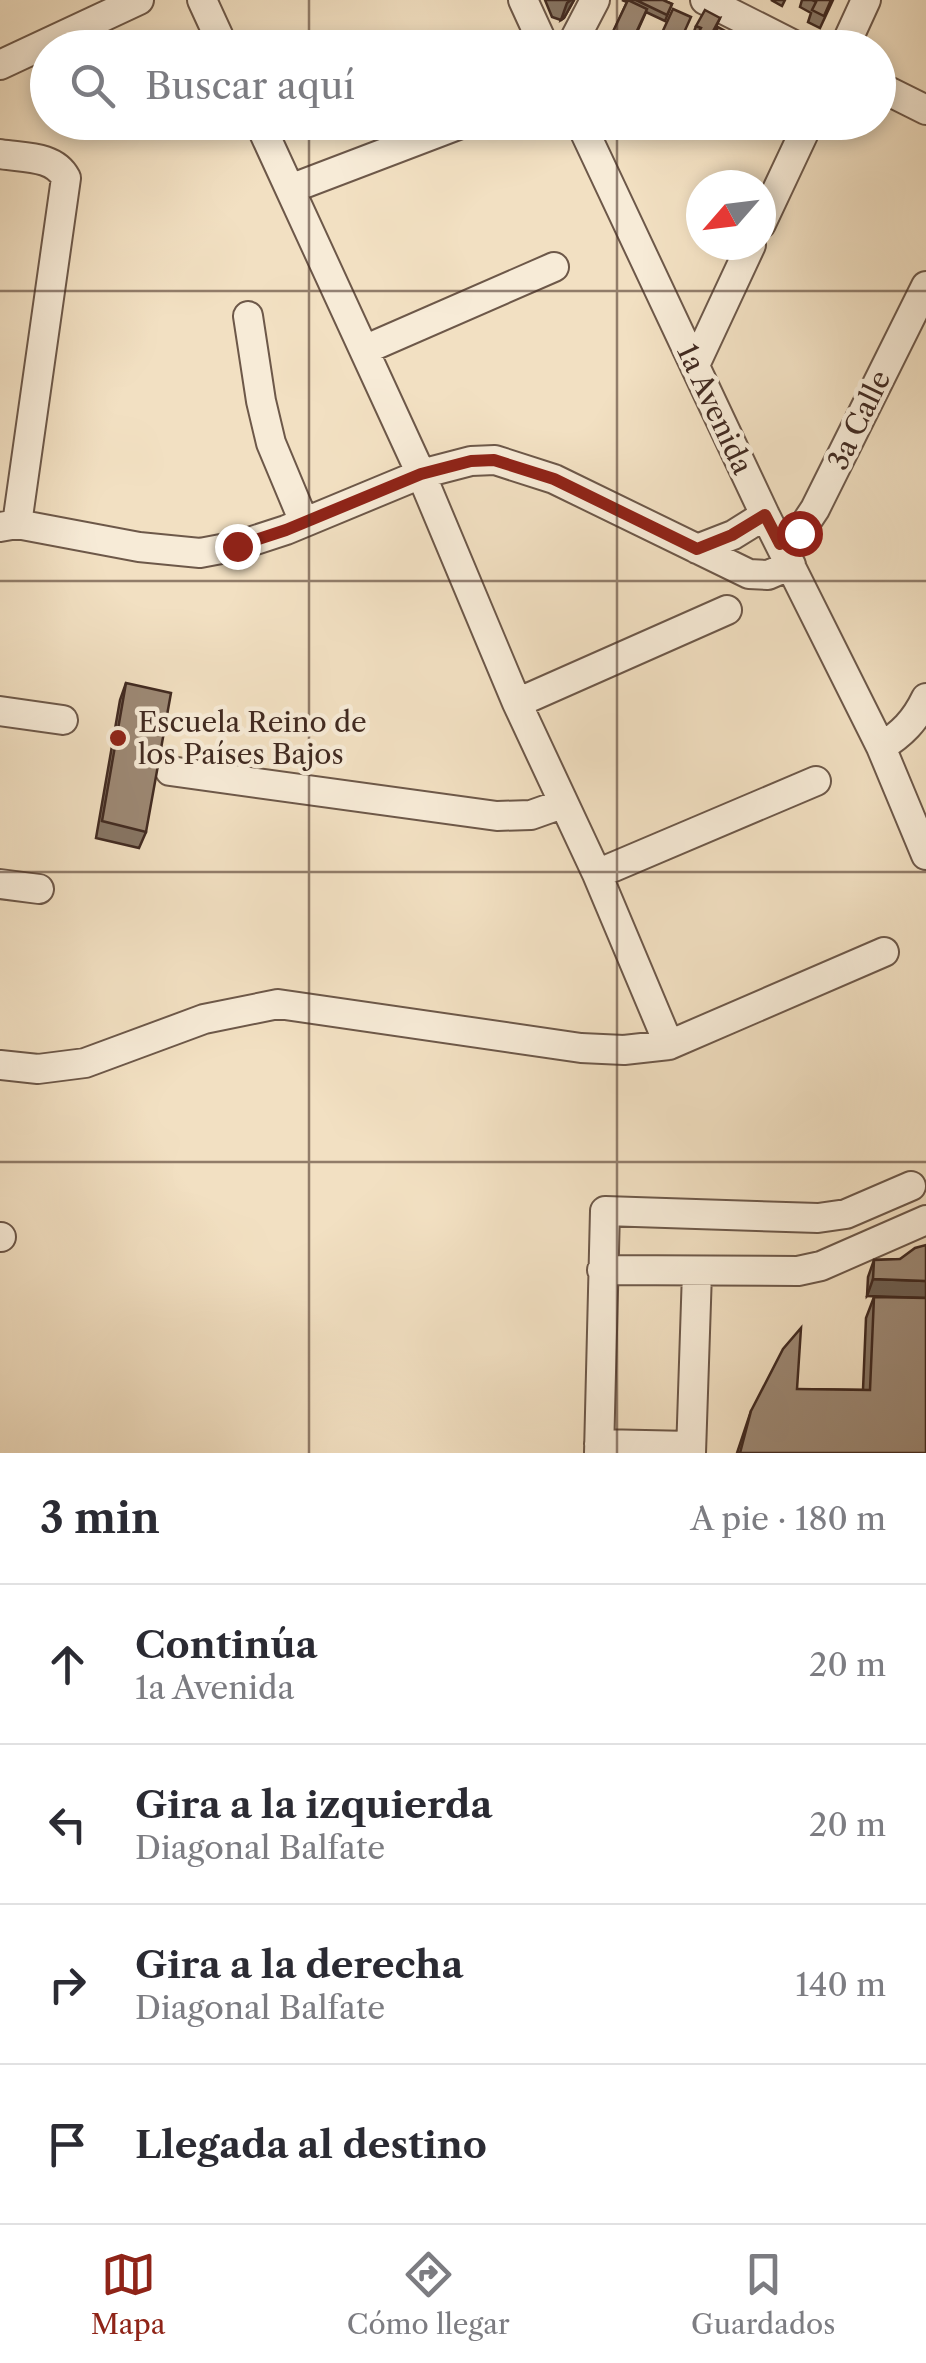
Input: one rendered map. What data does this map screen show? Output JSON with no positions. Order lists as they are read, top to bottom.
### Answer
{
  "streets": {
    "street": ["1a Avenida", "3a Calle"]
  },
  "crossings": [
    ["1a Avenida", "3a Calle"]
  ],
  "places": ["Escuela Reino de los Países Bajos"],
  "north": "bottom left",
  "page": {
    "search": "Buscar aquí",
    "heading": ["3 min", "A pie · 180 m"],
    "list": [
      ["Continúa", "1a Avenida", "20 m"],
      ["Gira a la izquierda", "Diagonal Balfate", "20 m"],
      ["Gira a la derecha", "Diagonal Balfate", "140 m"],
      "Llegada al destino"
    ],
    "nav": ["Mapa", "Cómo llegar", "Guardados"]
  }
}
